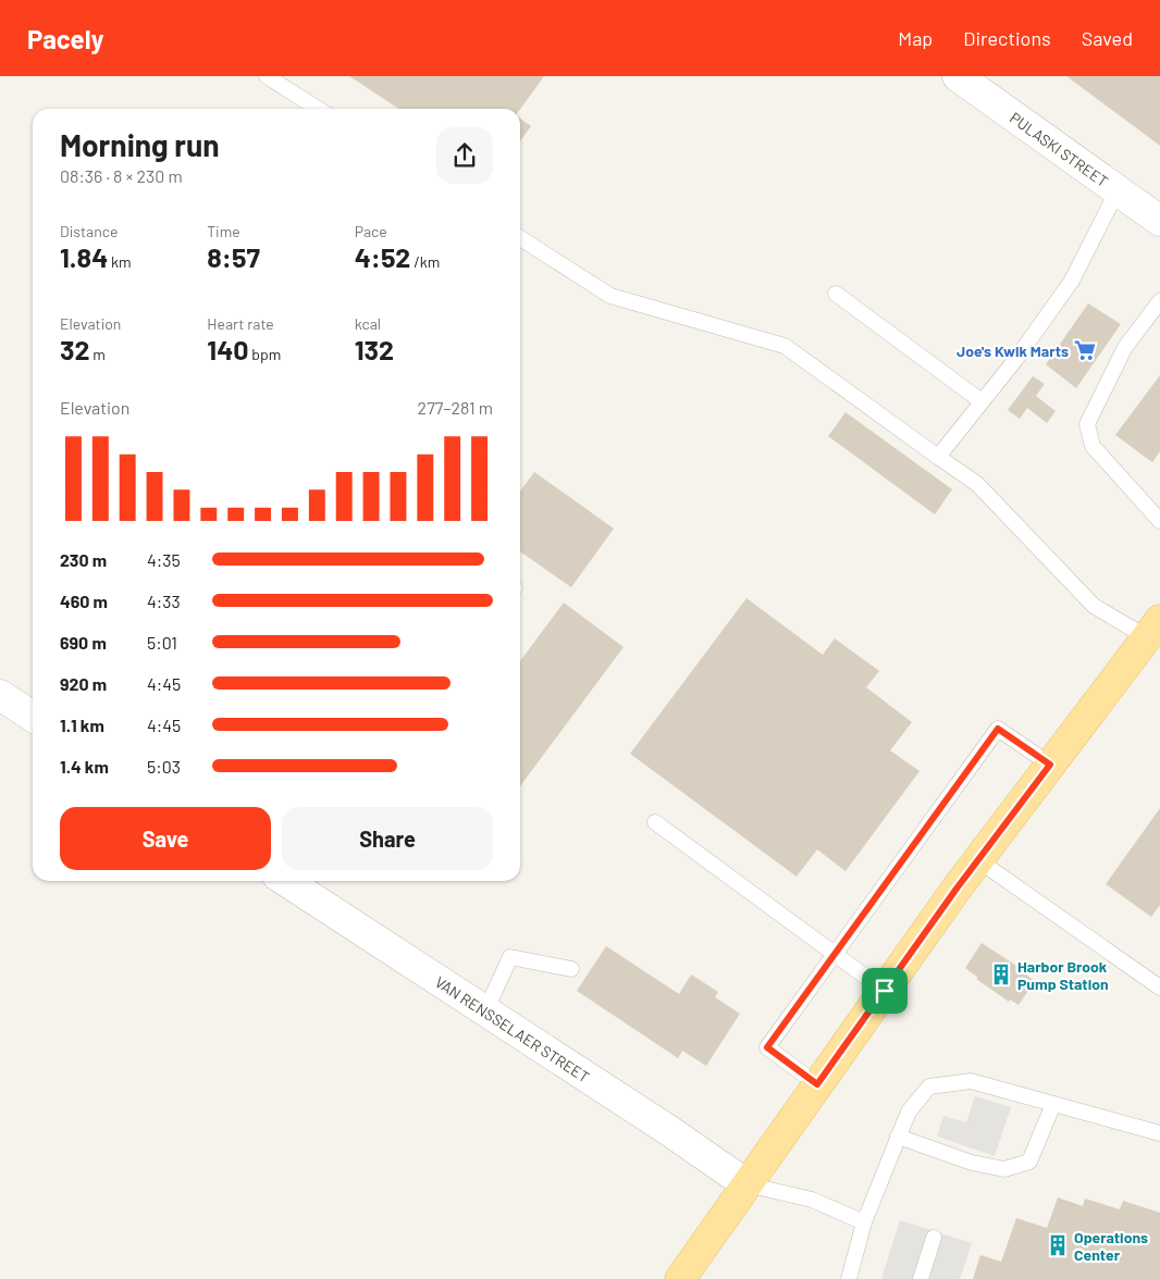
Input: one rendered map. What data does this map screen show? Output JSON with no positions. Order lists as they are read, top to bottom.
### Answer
{
  "streets": {
    "street": ["PULASKI STREET", "VAN RENSSELAER STREET"]
  },
  "places": {
    "supermarket": ["Joe's Kwik Marts"],
    "building": ["Harbor Brook Pump Station", "Operations Center"]
  },
  "page": {
    "header": "Pacely",
    "nav": ["Map", "Directions", "Saved"],
    "heading": ["Morning run", "08:36 · 8 × 230 m"],
    "stats": [
      ["Distance", "1.84 km"],
      ["Time", "8:57"],
      ["Pace", "4:52 /km"],
      ["Elevation", "32 m"],
      ["Heart rate", "140 bpm"],
      ["kcal", "132"]
    ],
    "chart": ["Elevation", "277–281 m"],
    "list": [
      {
        "name": "230 m",
        "note": "4:35"
      },
      {
        "name": "460 m",
        "note": "4:33"
      },
      {
        "name": "690 m",
        "note": "5:01"
      },
      {
        "name": "920 m",
        "note": "4:45"
      },
      {
        "name": "1.1 km",
        "note": "4:45"
      },
      {
        "name": "1.4 km",
        "note": "5:03"
      }
    ],
    "buttons": ["Save", "Share"]
  }
}
